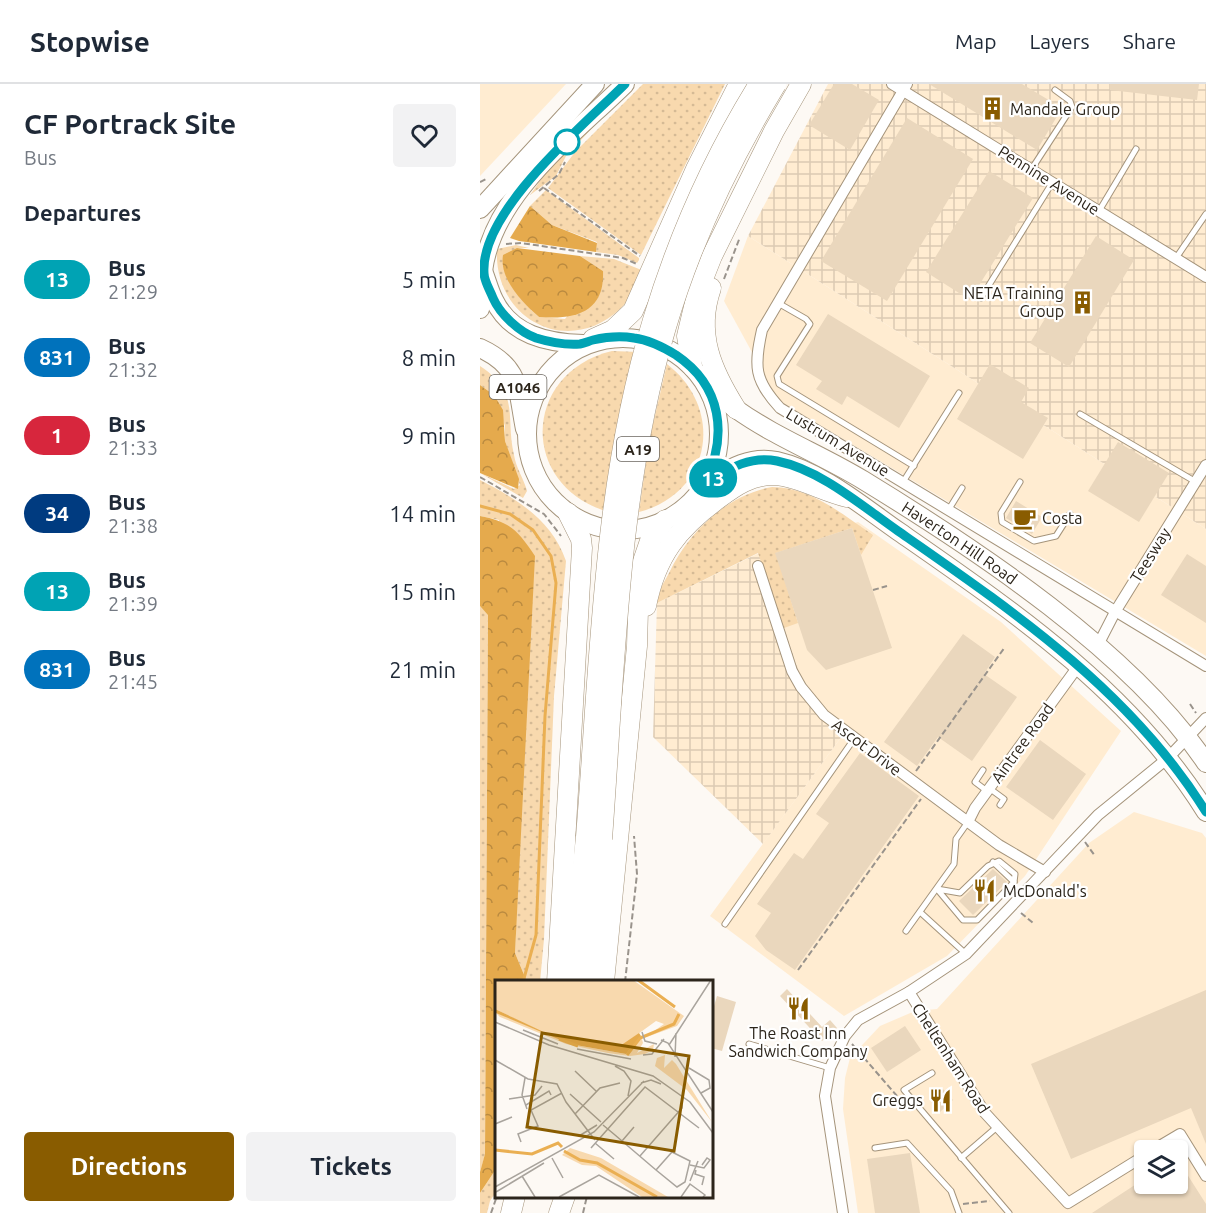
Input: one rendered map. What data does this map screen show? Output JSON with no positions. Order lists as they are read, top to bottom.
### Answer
{
  "streets": {
    "highway": ["A1046", "A19"],
    "main road": ["Haverton Hill Road"],
    "street": [
      "Pennine Avenue",
      "Lustrum Avenue",
      "Teesway",
      "Aintree Road",
      "Ascot Drive",
      "Cheltenham Road"
    ]
  },
  "crossings": [
    ["Pennine Avenue", "Lustrum Avenue"],
    ["A1046", "Haverton Hill Road"],
    ["A1046", "Cheltenham Road"],
    ["Lustrum Avenue", "Teesway"],
    ["Haverton Hill Road", "Teesway"],
    ["Haverton Hill Road", "Aintree Road"],
    ["Haverton Hill Road", "Cheltenham Road"],
    ["Aintree Road", "Ascot Drive"],
    ["Ascot Drive", "Cheltenham Road"]
  ],
  "places": {
    "building": ["Mandale Group", "NETA Training Group"],
    "cafe": ["Costa"],
    "restaurant": ["McDonald's", "The Roast Inn Sandwich Company", "Greggs"]
  },
  "lines": ["bus line 13"],
  "page": {
    "header": "Stopwise",
    "nav": ["Map", "Layers", "Share"],
    "heading": [
      ["CF Portrack Site", "Bus"],
      "Departures"
    ],
    "on_map": "13",
    "list": [
      {
        "mark": "13",
        "name": "Bus",
        "note": "21:29",
        "value": "5 min"
      },
      {
        "mark": "831",
        "name": "Bus",
        "note": "21:32",
        "value": "8 min"
      },
      {
        "mark": "1",
        "name": "Bus",
        "note": "21:33",
        "value": "9 min"
      },
      {
        "mark": "34",
        "name": "Bus",
        "note": "21:38",
        "value": "14 min"
      },
      {
        "mark": "13",
        "name": "Bus",
        "note": "21:39",
        "value": "15 min"
      },
      {
        "mark": "831",
        "name": "Bus",
        "note": "21:45",
        "value": "21 min"
      }
    ],
    "buttons": ["Directions", "Tickets"]
  }
}
